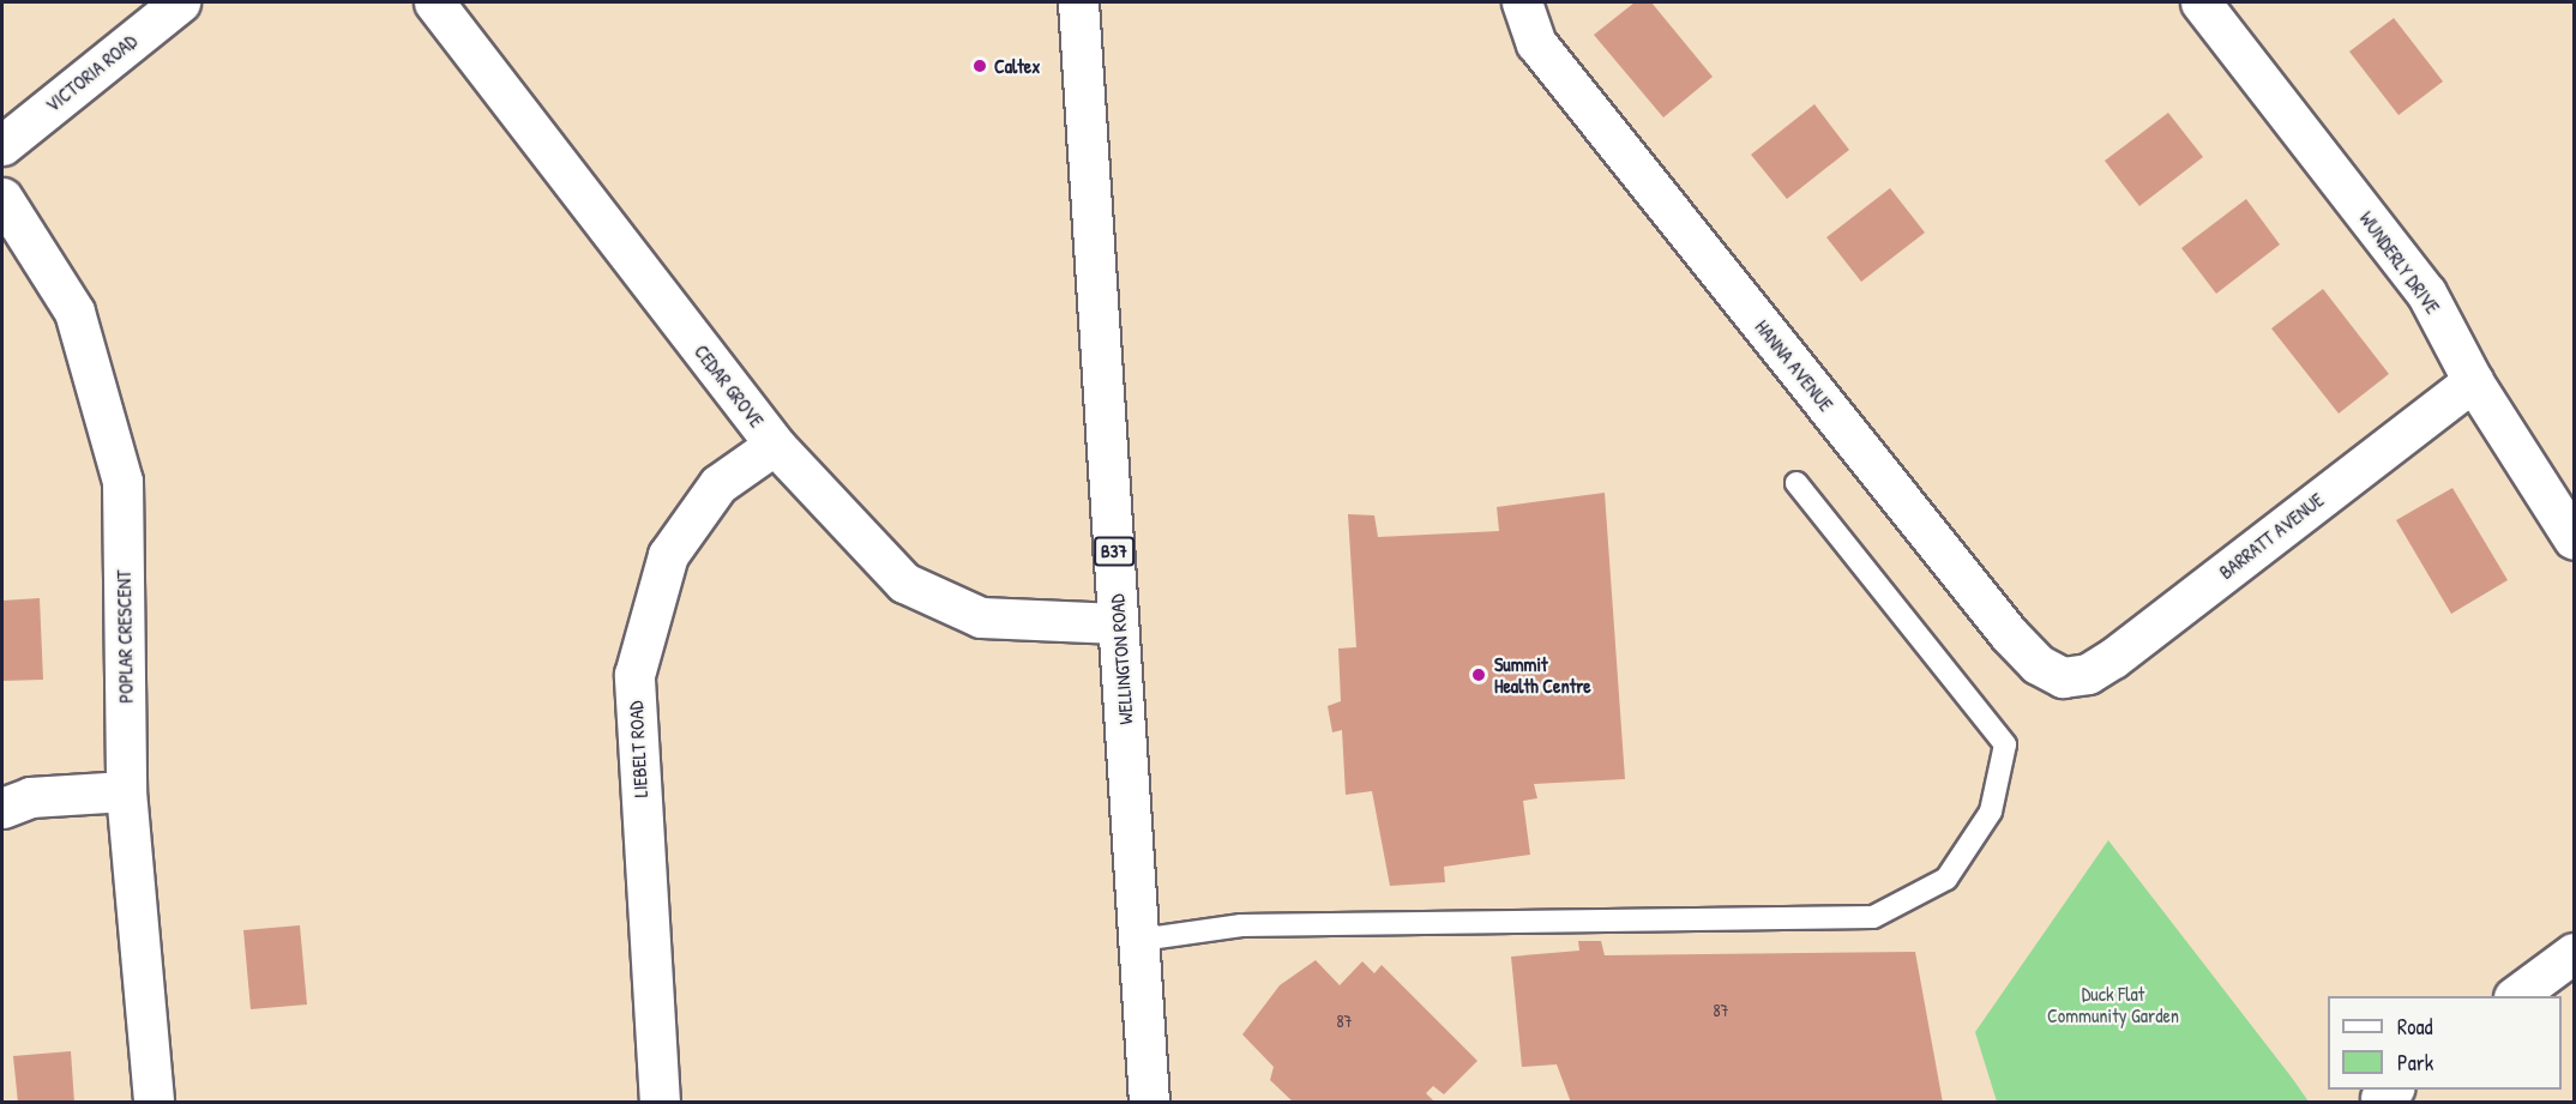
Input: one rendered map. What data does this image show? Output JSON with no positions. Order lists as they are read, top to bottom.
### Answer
{
  "streets": {
    "street": [
      "VICTORIA ROAD",
      "WUNDERLY DRIVE",
      "HANNA AVENUE",
      "CEDAR GROVE",
      "BARRATT AVENUE",
      "B37",
      "POPLAR CRESCENT",
      "WELLINGTON ROAD",
      "LIEBELT ROAD"
    ]
  },
  "crossings": [
    ["WUNDERLY DRIVE", "BARRATT AVENUE"],
    ["HANNA AVENUE", "BARRATT AVENUE"],
    ["CEDAR GROVE", "WELLINGTON ROAD"],
    ["CEDAR GROVE", "LIEBELT ROAD"]
  ],
  "parks": ["Duck Flat Community Garden"],
  "places": ["Caltex", "Summit Health Centre"],
  "house_numbers": ["87", "87"],
  "legend": ["Road", "Park"]
}
